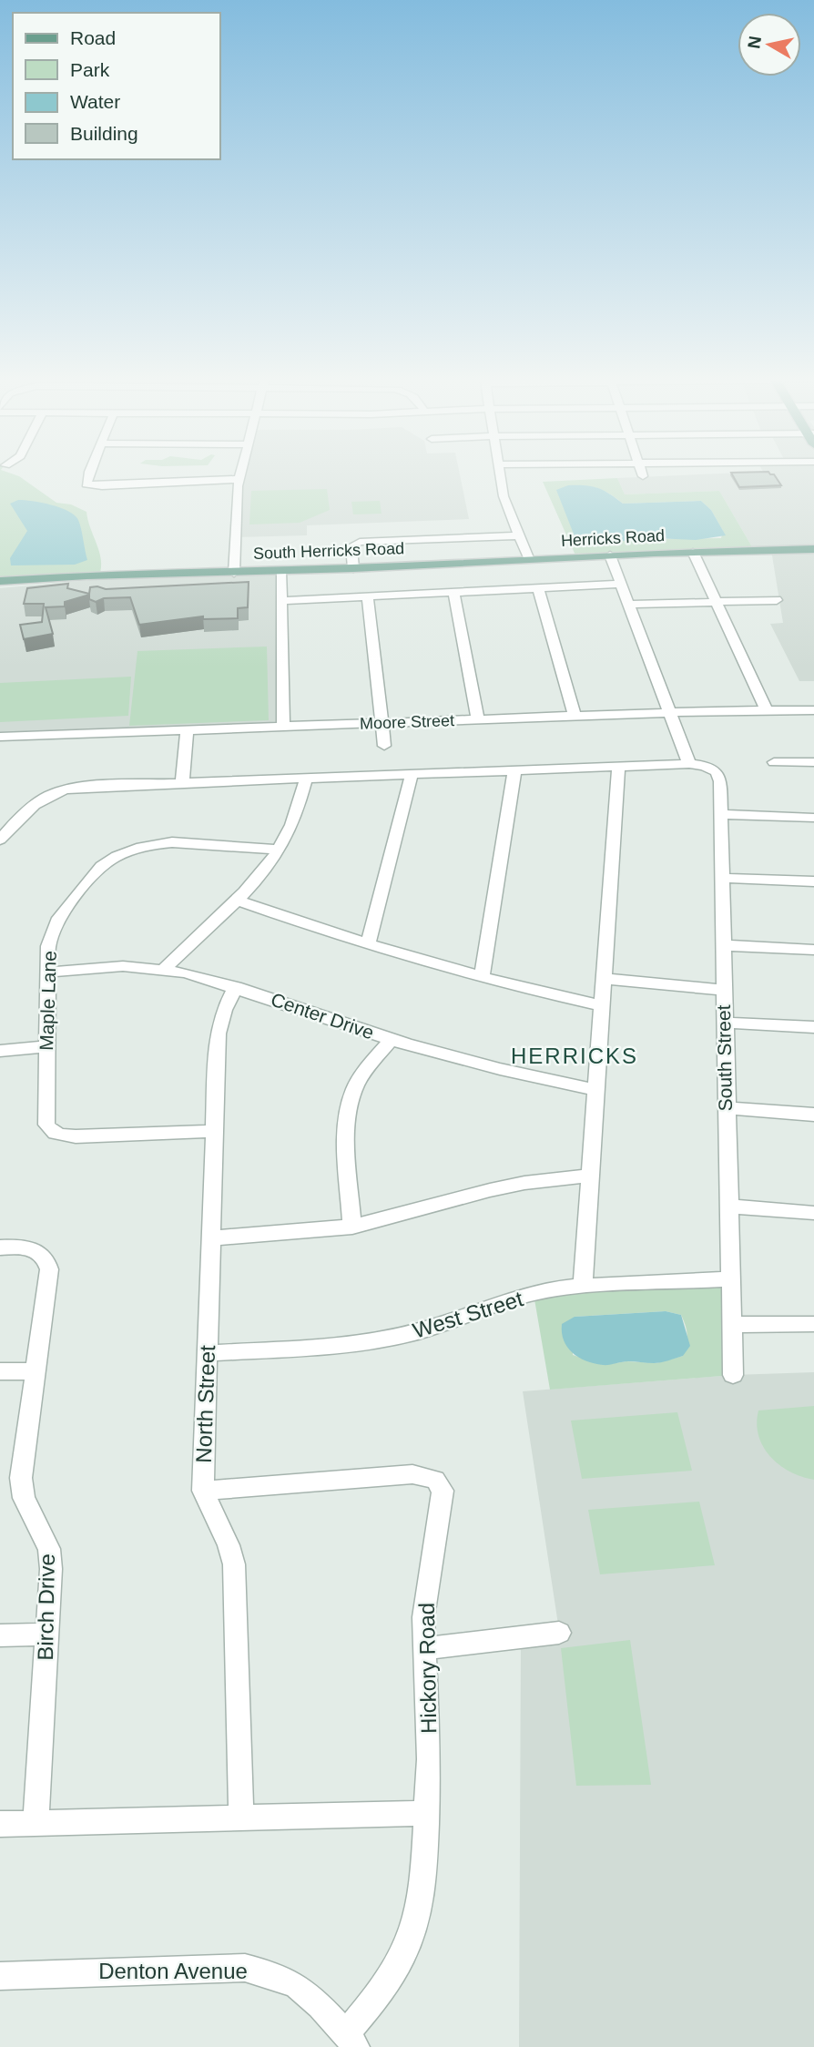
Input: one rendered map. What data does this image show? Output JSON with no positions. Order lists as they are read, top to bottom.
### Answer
{
  "streets": {
    "main road": ["Herricks Road", "South Herricks Road"],
    "street": [
      "Moore Street",
      "Maple Lane",
      "Center Drive",
      "South Street",
      "West Street",
      "North Street",
      "Birch Drive",
      "Hickory Road",
      "Denton Avenue"
    ]
  },
  "crossings": [
    ["Herricks Road", "South Herricks Road"],
    ["Maple Lane", "Center Drive"],
    ["Maple Lane", "North Street"],
    ["Center Drive", "North Street"],
    ["South Street", "West Street"],
    ["West Street", "North Street"],
    ["North Street", "Hickory Road"],
    ["Hickory Road", "Denton Avenue"]
  ],
  "districts": ["HERRICKS"],
  "legend": [
    "Road",
    "Park",
    "Water",
    "Building"
  ],
  "north": "left"
}
